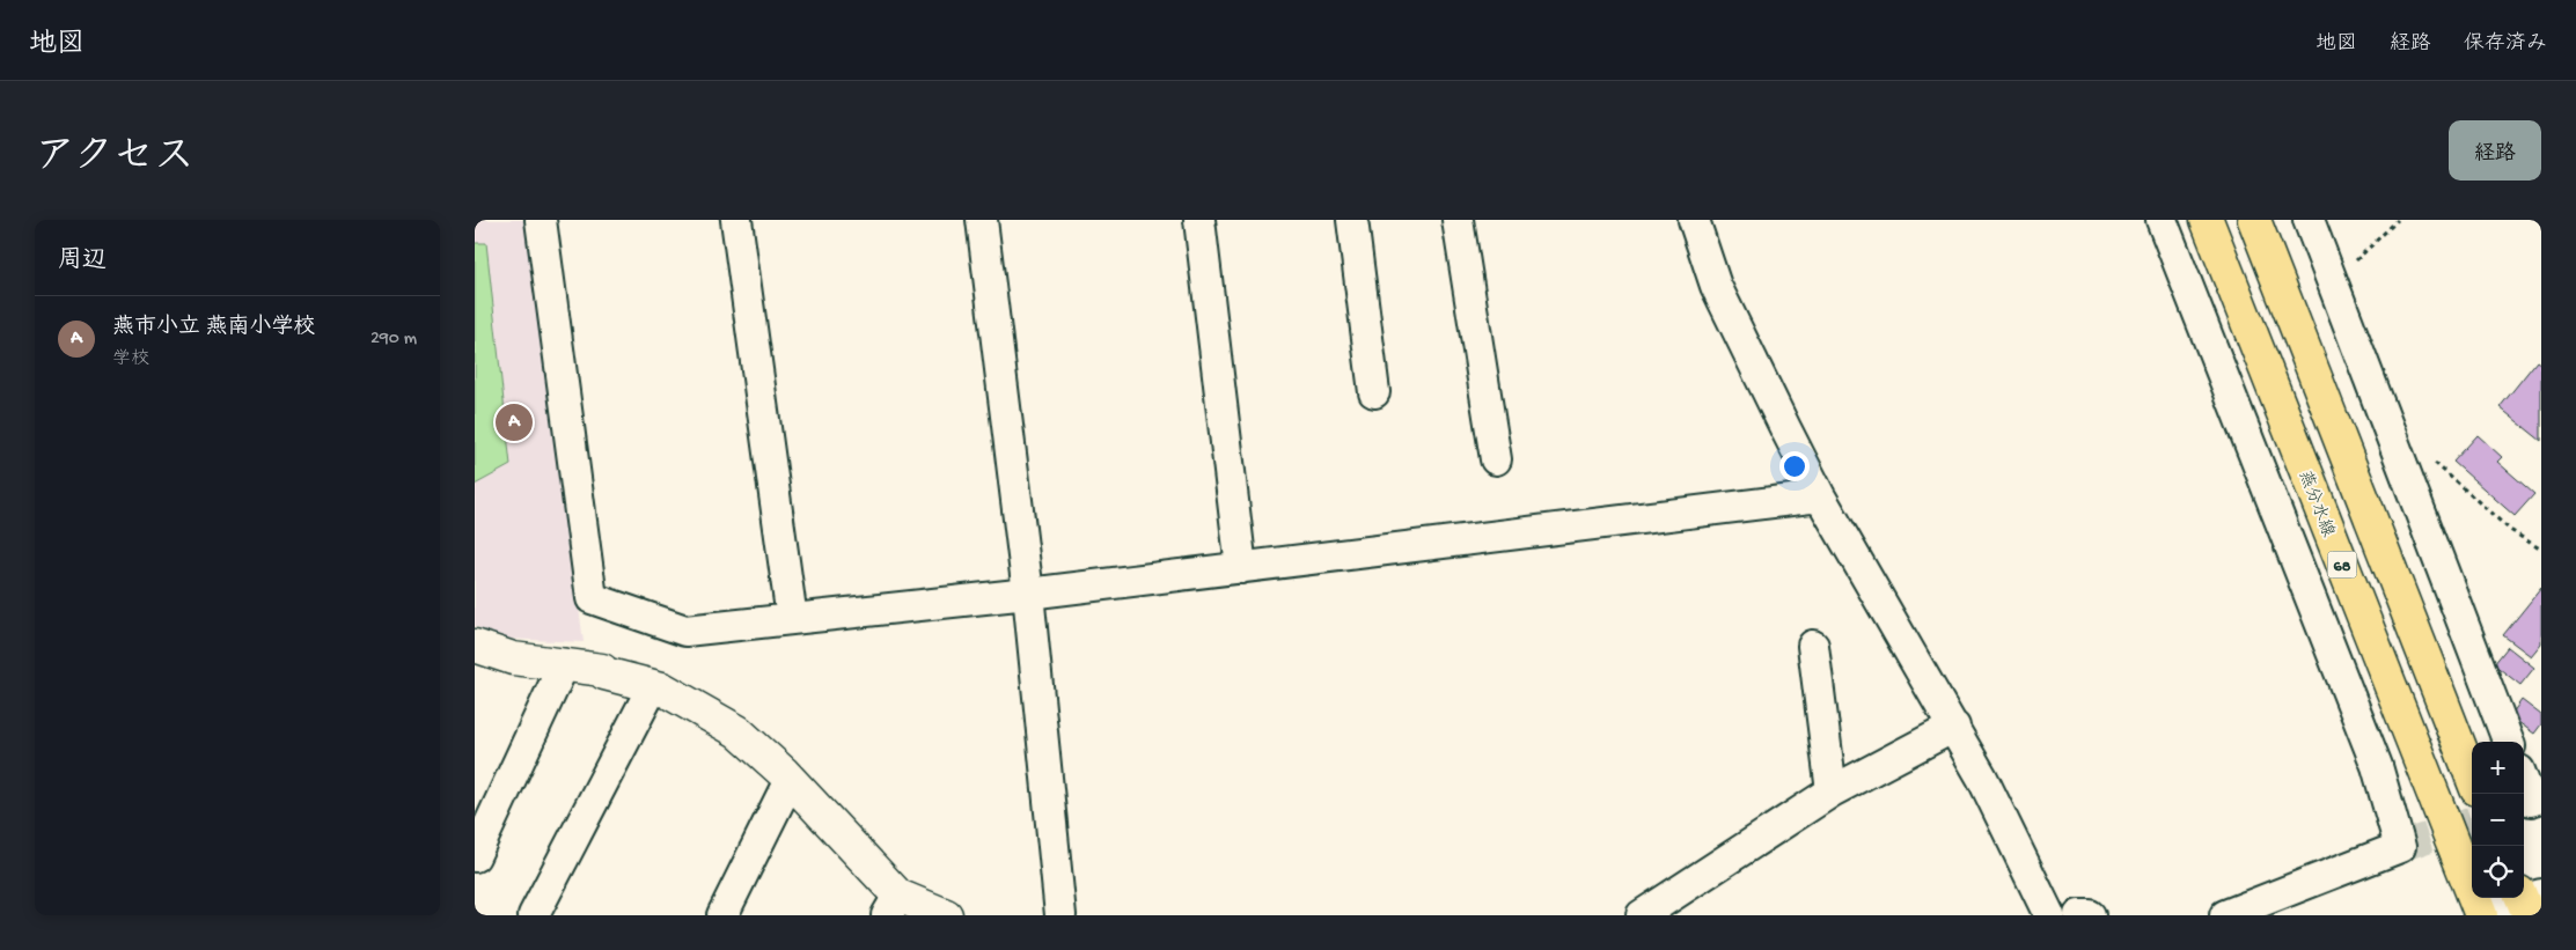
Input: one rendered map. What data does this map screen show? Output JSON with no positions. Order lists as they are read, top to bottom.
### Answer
{
  "streets": {
    "main road": ["燕分水線", "68"]
  },
  "page": {
    "header": "地図",
    "nav": ["地図", "経路", "保存済み"],
    "title": "アクセス",
    "buttons": "経路",
    "heading": "周辺",
    "list": [
      {
        "mark": "A",
        "name": "燕市小立 燕南小学校",
        "note": "学校",
        "value": "290 m"
      }
    ],
    "pins": "A",
    "map_buttons": ["+", "−"]
  }
}
